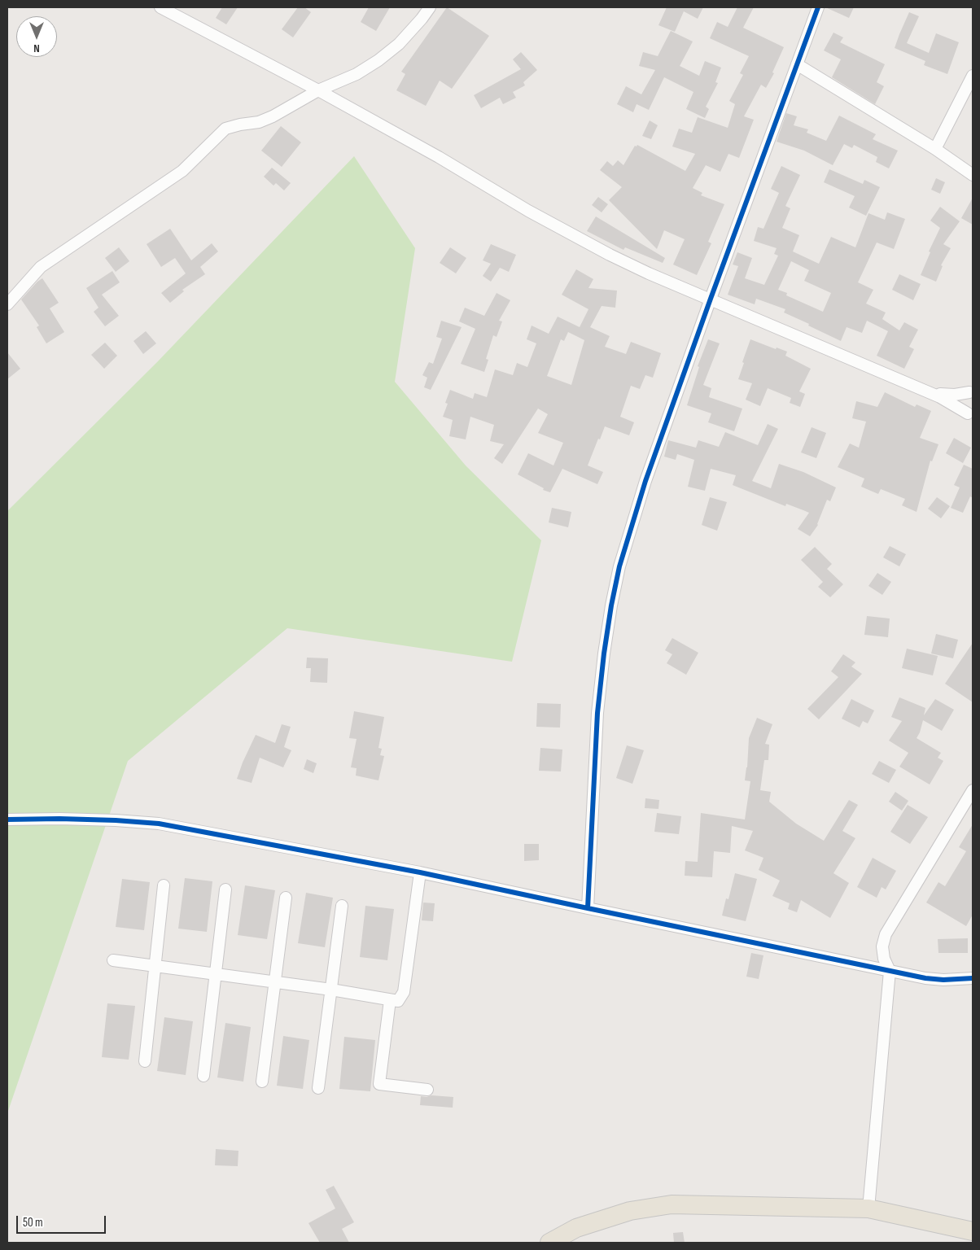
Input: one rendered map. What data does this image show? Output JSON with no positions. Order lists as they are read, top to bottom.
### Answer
{
  "scale_bar": "50 m",
  "north": "bottom"
}
